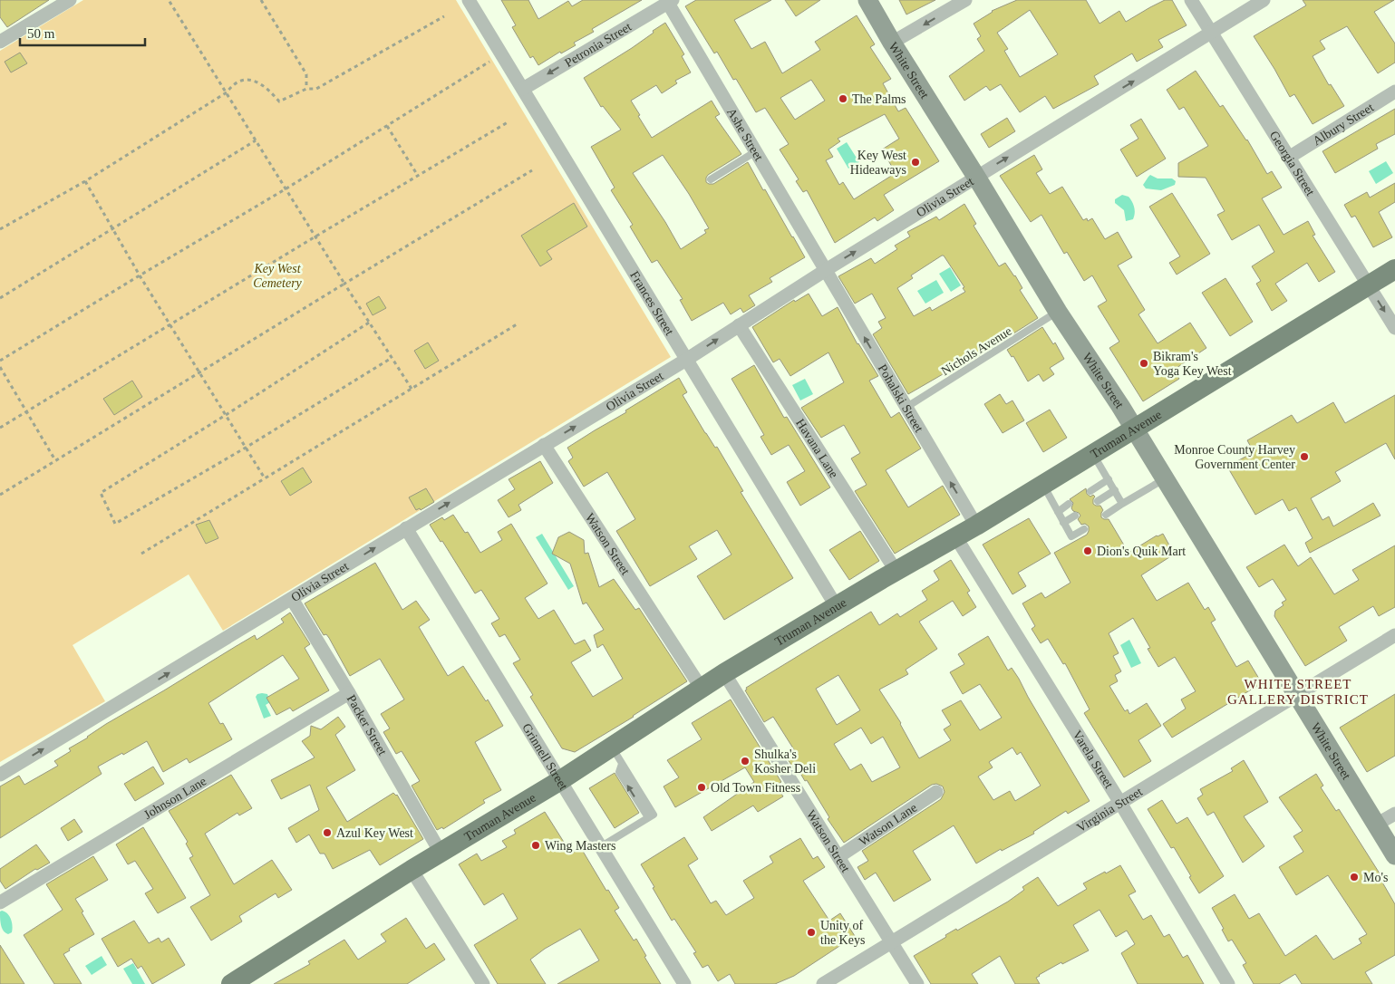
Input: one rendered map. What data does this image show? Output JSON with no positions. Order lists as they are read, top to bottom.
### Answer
{
  "streets": {
    "main road": ["Truman Avenue"],
    "street": [
      "Petronia Street",
      "White Street",
      "Albury Street",
      "Ashe Street",
      "Georgia Street",
      "Olivia Street",
      "Frances Street",
      "Pohalski Street",
      "Havana Lane",
      "Watson Street",
      "Packer Street",
      "Grinnell Street",
      "Varela Street",
      "Johnson Lane",
      "Virginia Street",
      "Watson Lane"
    ],
    "lane": ["Nichols Avenue"]
  },
  "crossings": [
    ["Petronia Street", "Ashe Street"],
    ["Petronia Street", "Frances Street"],
    ["White Street", "Olivia Street"],
    ["White Street", "Nichols Avenue"],
    ["White Street", "Truman Avenue"],
    ["White Street", "Virginia Street"],
    ["Albury Street", "Georgia Street"],
    ["Ashe Street", "Olivia Street"],
    ["Ashe Street", "Pohalski Street"],
    ["Georgia Street", "Olivia Street"],
    ["Georgia Street", "Truman Avenue"],
    ["Olivia Street", "Frances Street"],
    ["Olivia Street", "Pohalski Street"],
    ["Olivia Street", "Havana Lane"],
    ["Olivia Street", "Watson Street"],
    ["Olivia Street", "Packer Street"],
    ["Olivia Street", "Grinnell Street"],
    ["Frances Street", "Truman Avenue"],
    ["Nichols Avenue", "Pohalski Street"],
    ["Pohalski Street", "Truman Avenue"],
    ["Truman Avenue", "Havana Lane"],
    ["Truman Avenue", "Watson Street"],
    ["Truman Avenue", "Packer Street"],
    ["Truman Avenue", "Grinnell Street"],
    ["Truman Avenue", "Varela Street"],
    ["Watson Street", "Virginia Street"],
    ["Watson Street", "Watson Lane"],
    ["Packer Street", "Johnson Lane"],
    ["Varela Street", "Virginia Street"]
  ],
  "one_way": ["Petronia Street", "Olivia Street", "Pohalski Street"],
  "districts": ["WHITE STREET GALLERY DISTRICT"],
  "parks": ["Key West Cemetery"],
  "places": [
    "The Palms",
    "Key West Hideaways",
    "Bikram's Yoga Key West",
    "Monroe County Harvey Government Center",
    "Dion's Quik Mart",
    "Shulka's Kosher Deli",
    "Old Town Fitness",
    "Azul Key West",
    "Wing Masters",
    "Mo's",
    "Unity of the Keys"
  ],
  "scale_bar": "50 m"
}
